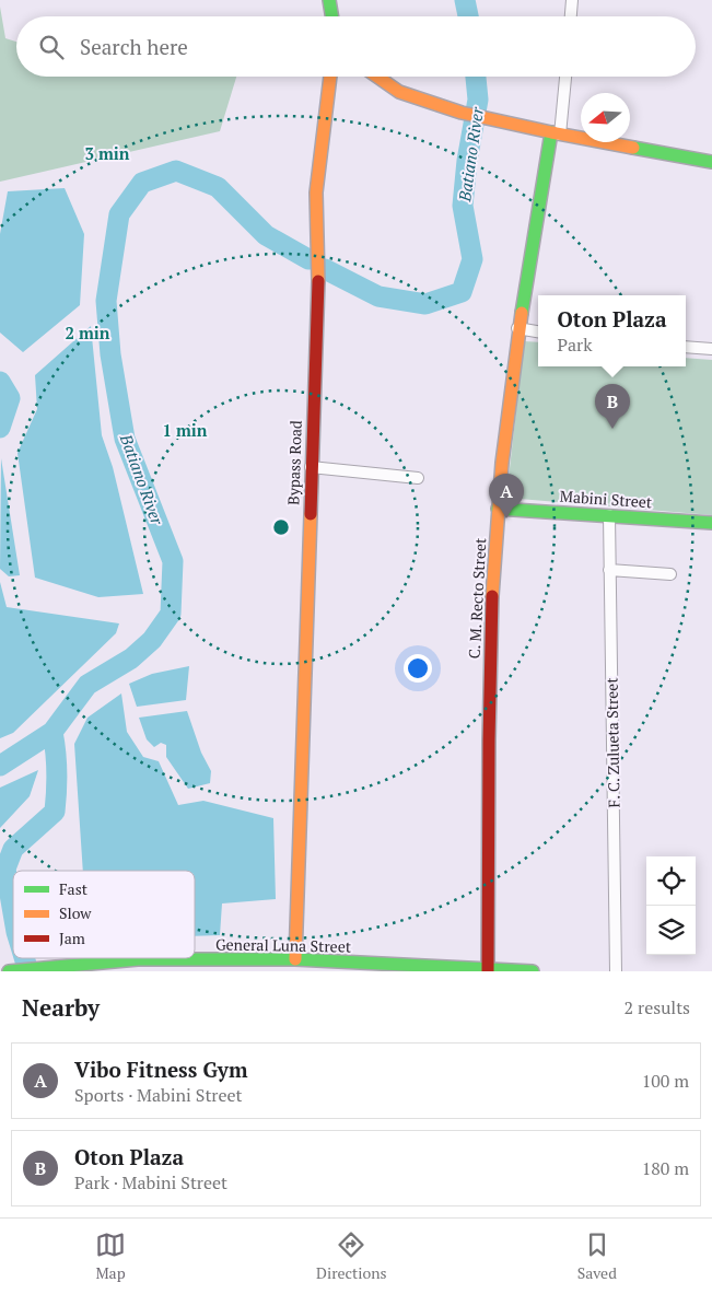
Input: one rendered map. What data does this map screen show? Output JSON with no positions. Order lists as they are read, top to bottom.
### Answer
{
  "streets": {
    "main road": [
      "Bypass Road",
      "Mabini Street",
      "C. M. Recto Street",
      "General Luna Street"
    ],
    "street": ["F. C. Zulueta Street"]
  },
  "crossings": [
    ["Bypass Road", "General Luna Street"],
    ["Mabini Street", "C. M. Recto Street"],
    ["Mabini Street", "F. C. Zulueta Street"],
    ["C. M. Recto Street", "General Luna Street"]
  ],
  "water": ["Batiano River"],
  "legend": ["Fast", "Slow", "Jam"],
  "north": "left",
  "page": {
    "search": "Search here",
    "popup": ["Oton Plaza", "Park"],
    "pins": ["B", "A"],
    "heading": ["Nearby", "2 results"],
    "list": [
      {
        "mark": "A",
        "name": "Vibo Fitness Gym",
        "note": "Sports · Mabini Street",
        "value": "100 m"
      },
      {
        "mark": "B",
        "name": "Oton Plaza",
        "note": "Park · Mabini Street",
        "value": "180 m"
      }
    ],
    "nav": ["Map", "Directions", "Saved"]
  },
  "rings": ["3 min", "2 min", "1 min"]
}
